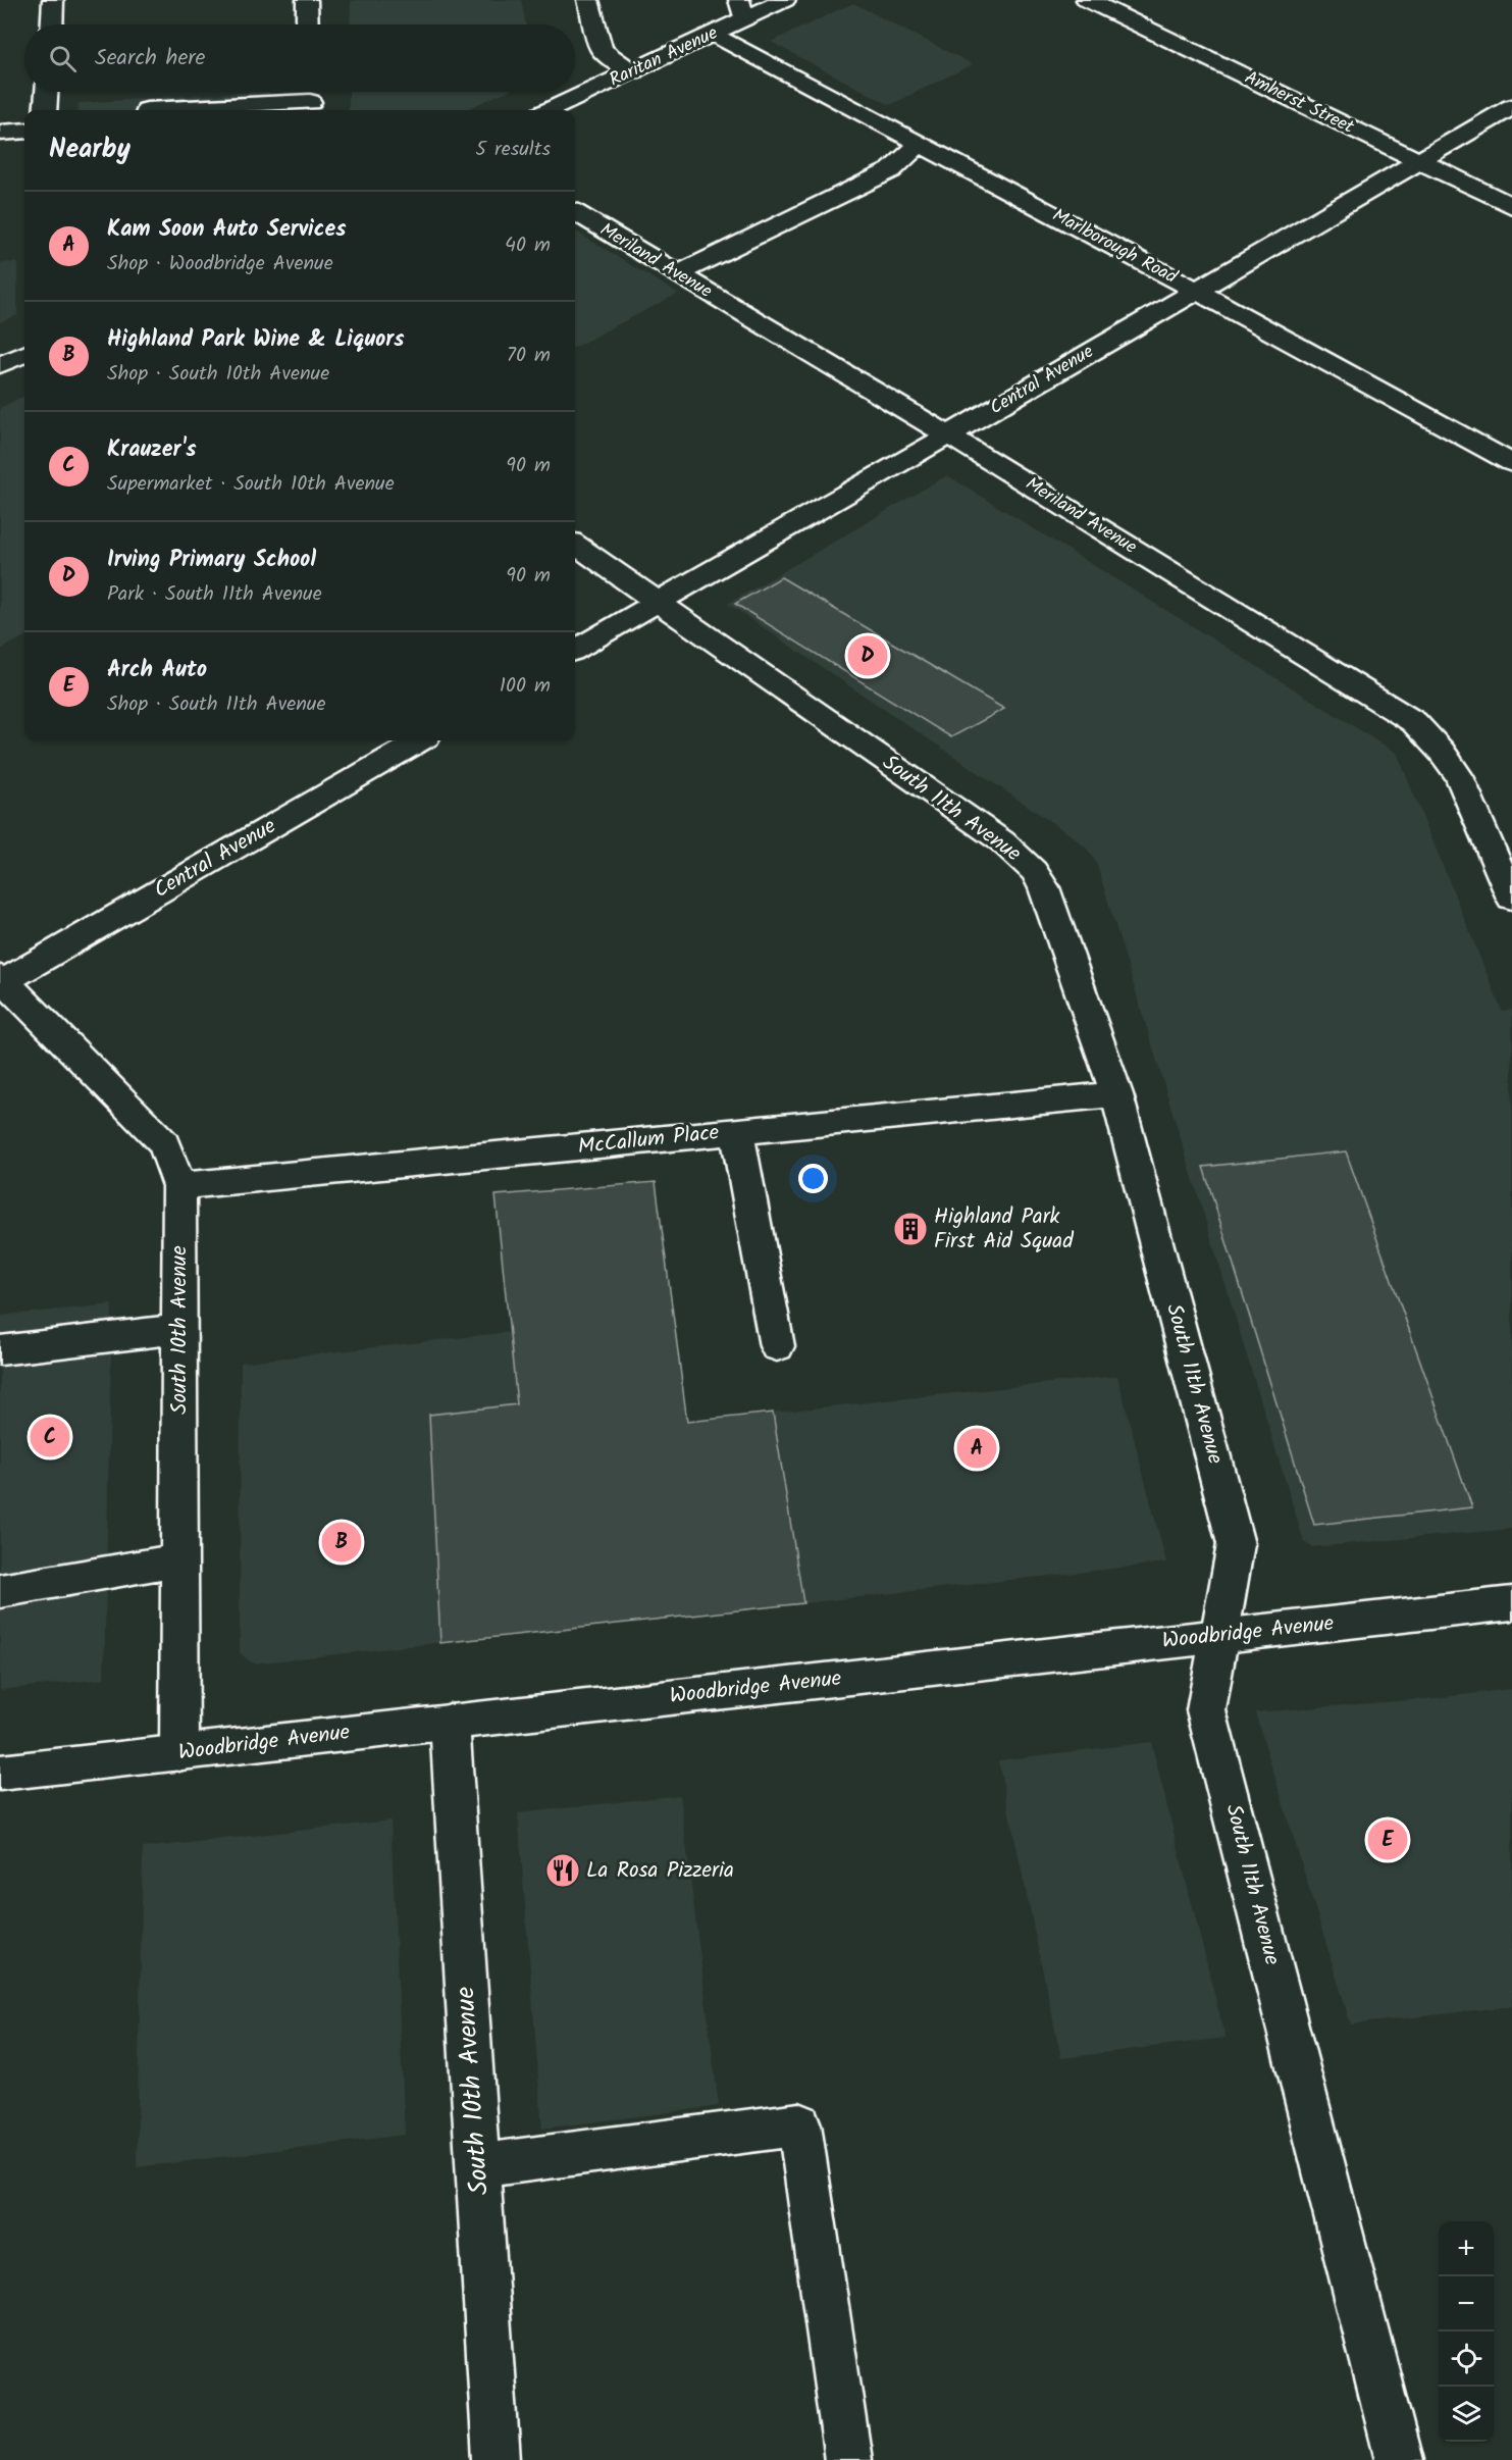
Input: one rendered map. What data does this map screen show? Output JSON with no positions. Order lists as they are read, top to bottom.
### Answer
{
  "streets": {
    "street": [
      "Raritan Avenue",
      "Amherst Street",
      "Marlborough Road",
      "Meriland Avenue",
      "Central Avenue",
      "South 11th Avenue",
      "McCallum Place",
      "South 10th Avenue",
      "Woodbridge Avenue"
    ]
  },
  "crossings": [
    ["Raritan Avenue", "Marlborough Road"],
    ["Amherst Street", "Central Avenue"],
    ["Marlborough Road", "Central Avenue"],
    ["Meriland Avenue", "Central Avenue"],
    ["Central Avenue", "South 11th Avenue"],
    ["Central Avenue", "South 10th Avenue"],
    ["South 11th Avenue", "McCallum Place"],
    ["South 11th Avenue", "Woodbridge Avenue"],
    ["McCallum Place", "South 10th Avenue"],
    ["South 10th Avenue", "Woodbridge Avenue"]
  ],
  "places": {
    "building": ["Highland Park First Aid Squad"],
    "restaurant": ["La Rosa Pizzeria"]
  },
  "page": {
    "search": "Search here",
    "heading": ["Nearby", "5 results"],
    "list": [
      {
        "mark": "A",
        "name": "Kam Soon Auto Services",
        "note": "Shop · Woodbridge Avenue",
        "value": "40 m"
      },
      {
        "mark": "B",
        "name": "Highland Park Wine & Liquors",
        "note": "Shop · South 10th Avenue",
        "value": "70 m"
      },
      {
        "mark": "C",
        "name": "Krauzer's",
        "note": "Supermarket · South 10th Avenue",
        "value": "90 m"
      },
      {
        "mark": "D",
        "name": "Irving Primary School",
        "note": "Park · South 11th Avenue",
        "value": "90 m"
      },
      {
        "mark": "E",
        "name": "Arch Auto",
        "note": "Shop · South 11th Avenue",
        "value": "100 m"
      }
    ],
    "pins": [
      "D",
      "C",
      "A",
      "B",
      "E"
    ],
    "map_buttons": ["+", "−"]
  }
}
